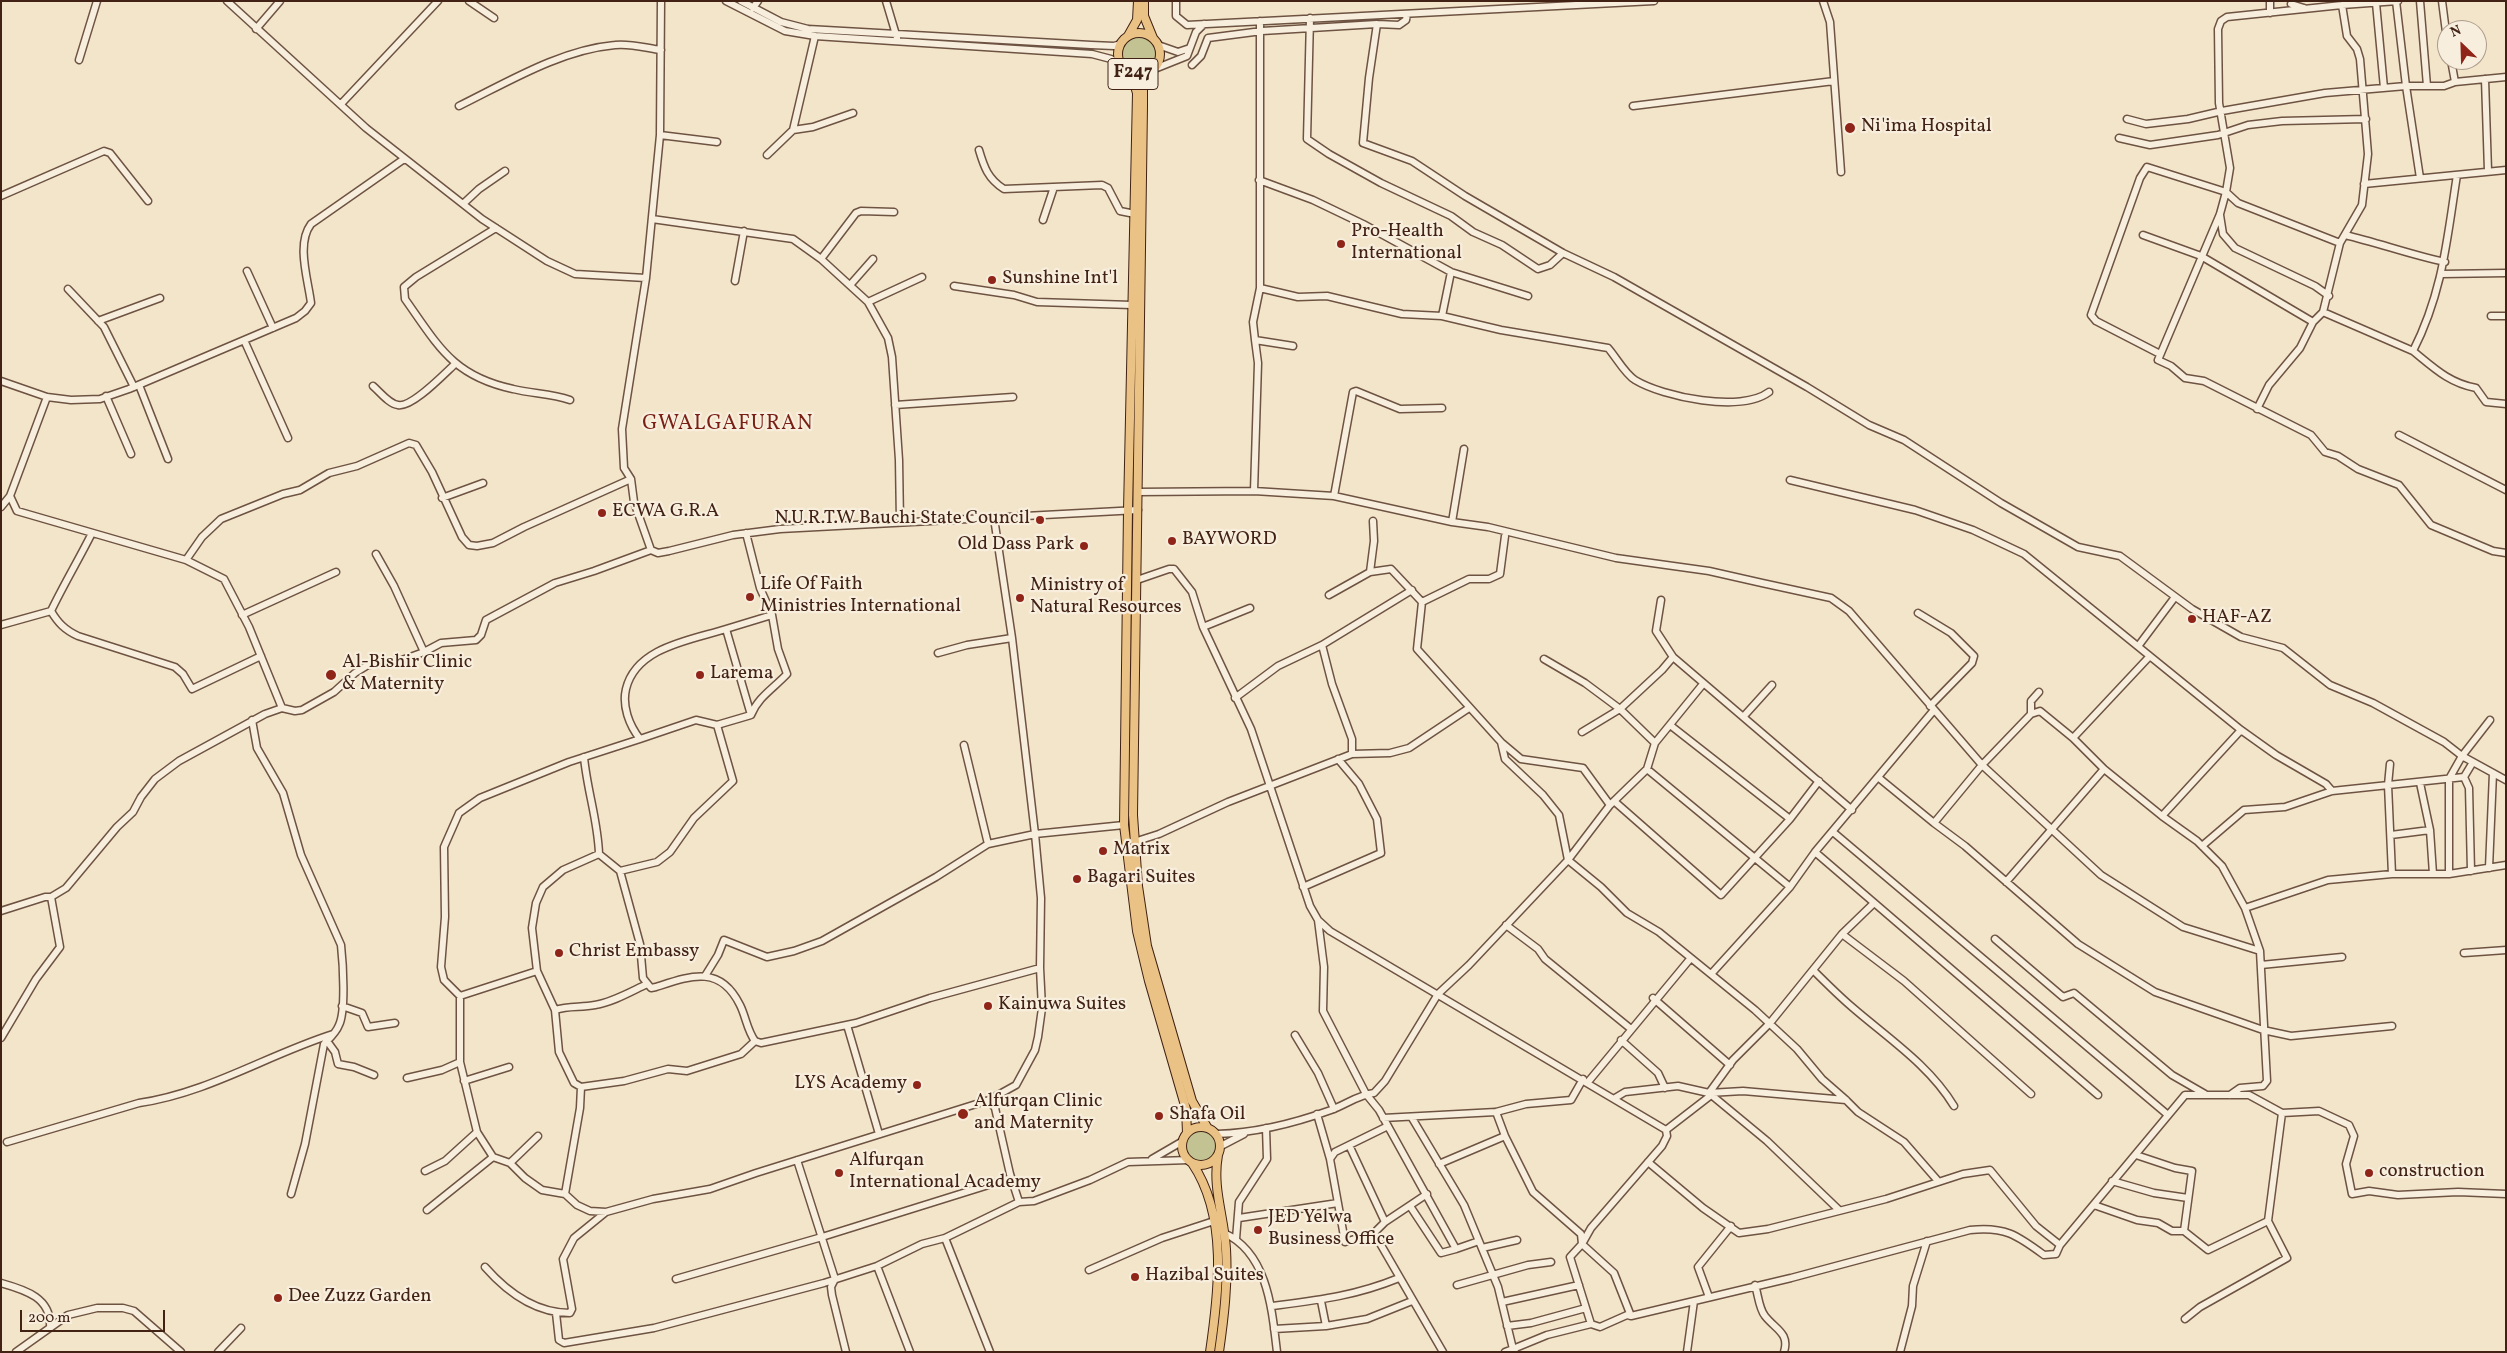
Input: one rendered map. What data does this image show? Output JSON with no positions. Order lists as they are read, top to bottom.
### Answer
{
  "streets": {
    "main road": ["F247"]
  },
  "districts": ["GWALGAFURAN"],
  "places": [
    "Ni'ima Hospital",
    "Pro-Health International",
    "Sunshine Int'l",
    "ECWA G.R.A",
    "N.U.R.T.W Bauchi State Council",
    "BAYWORD",
    "Old Dass Park",
    "Life Of Faith Ministries International",
    "Ministry of Natural Resources",
    "HAF-AZ",
    "Al-Bishir Clinic & Maternity",
    "Larema",
    "Matrix",
    "Bagari Suites",
    "Christ Embassy",
    "Kainuwa Suites",
    "LYS Academy",
    "Alfurqan Clinic and Maternity",
    "Shafa Oil",
    "Alfurqan International Academy",
    "construction",
    "JED Yelwa Business Office",
    "Hazibal Suites",
    "Dee Zuzz Garden"
  ],
  "scale_bar": "200 m",
  "north": "top left"
}
